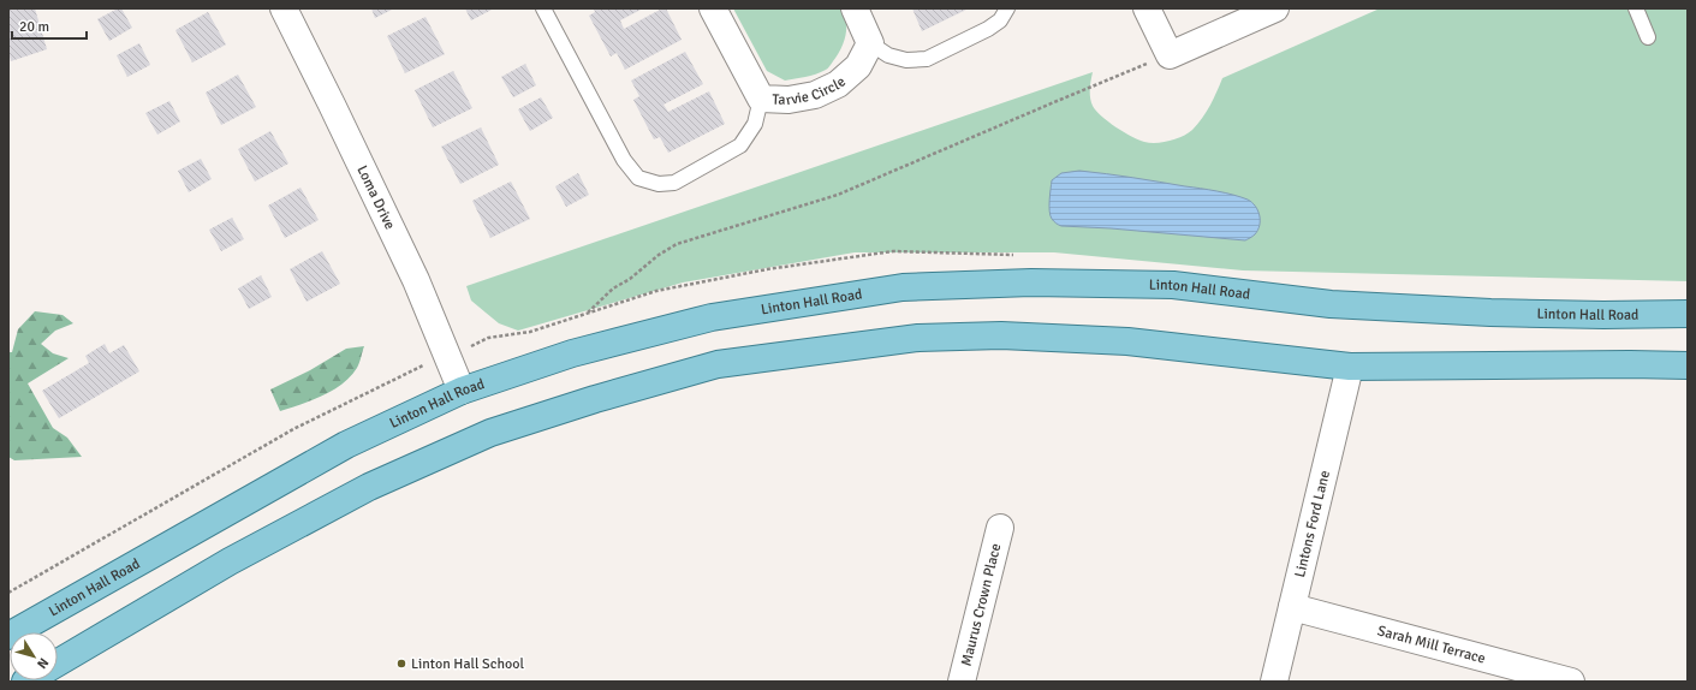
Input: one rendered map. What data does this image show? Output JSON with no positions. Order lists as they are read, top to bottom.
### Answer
{
  "streets": {
    "main road": ["Linton Hall Road"],
    "street": [
      "Tarvie Circle",
      "Loma Drive",
      "Lintons Ford Lane",
      "Maurus Crown Place",
      "Sarah Mill Terrace"
    ]
  },
  "crossings": [
    ["Loma Drive", "Linton Hall Road"],
    ["Lintons Ford Lane", "Sarah Mill Terrace"]
  ],
  "places": ["Linton Hall School"],
  "scale_bar": "20 m",
  "north": "bottom right"
}
